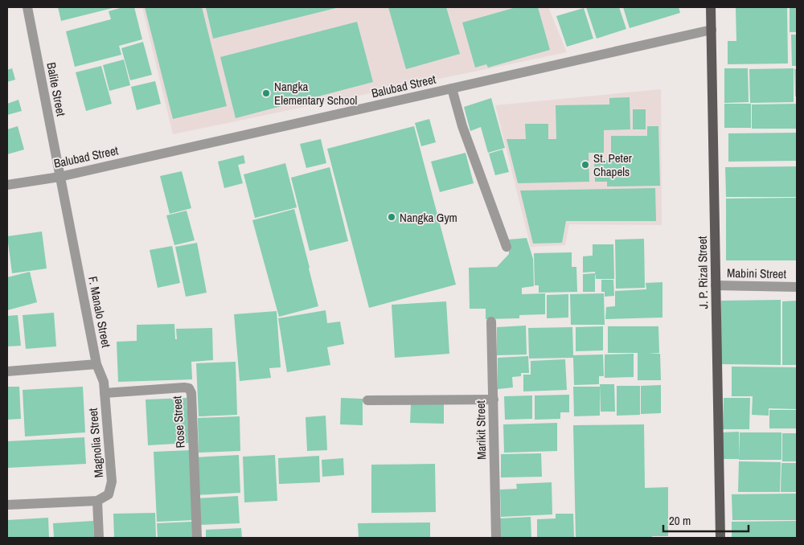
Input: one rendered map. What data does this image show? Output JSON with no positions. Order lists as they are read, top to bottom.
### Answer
{
  "streets": {
    "main road": ["J. P. Rizal Street"],
    "street": [
      "Balubad Street",
      "Balite Street",
      "Mabini Street",
      "F. Manalo Street",
      "Rose Street",
      "Marikit Street",
      "Magnolia Street"
    ]
  },
  "crossings": [
    ["Balubad Street", "Balite Street"],
    ["Balubad Street", "J. P. Rizal Street"],
    ["Balubad Street", "F. Manalo Street"],
    ["Balite Street", "F. Manalo Street"],
    ["J. P. Rizal Street", "Mabini Street"],
    ["F. Manalo Street", "Magnolia Street"],
    ["Rose Street", "Magnolia Street"]
  ],
  "places": ["Nangka Elementary School", "St. Peter Chapels", "Nangka Gym"],
  "scale_bar": "20 m"
}
